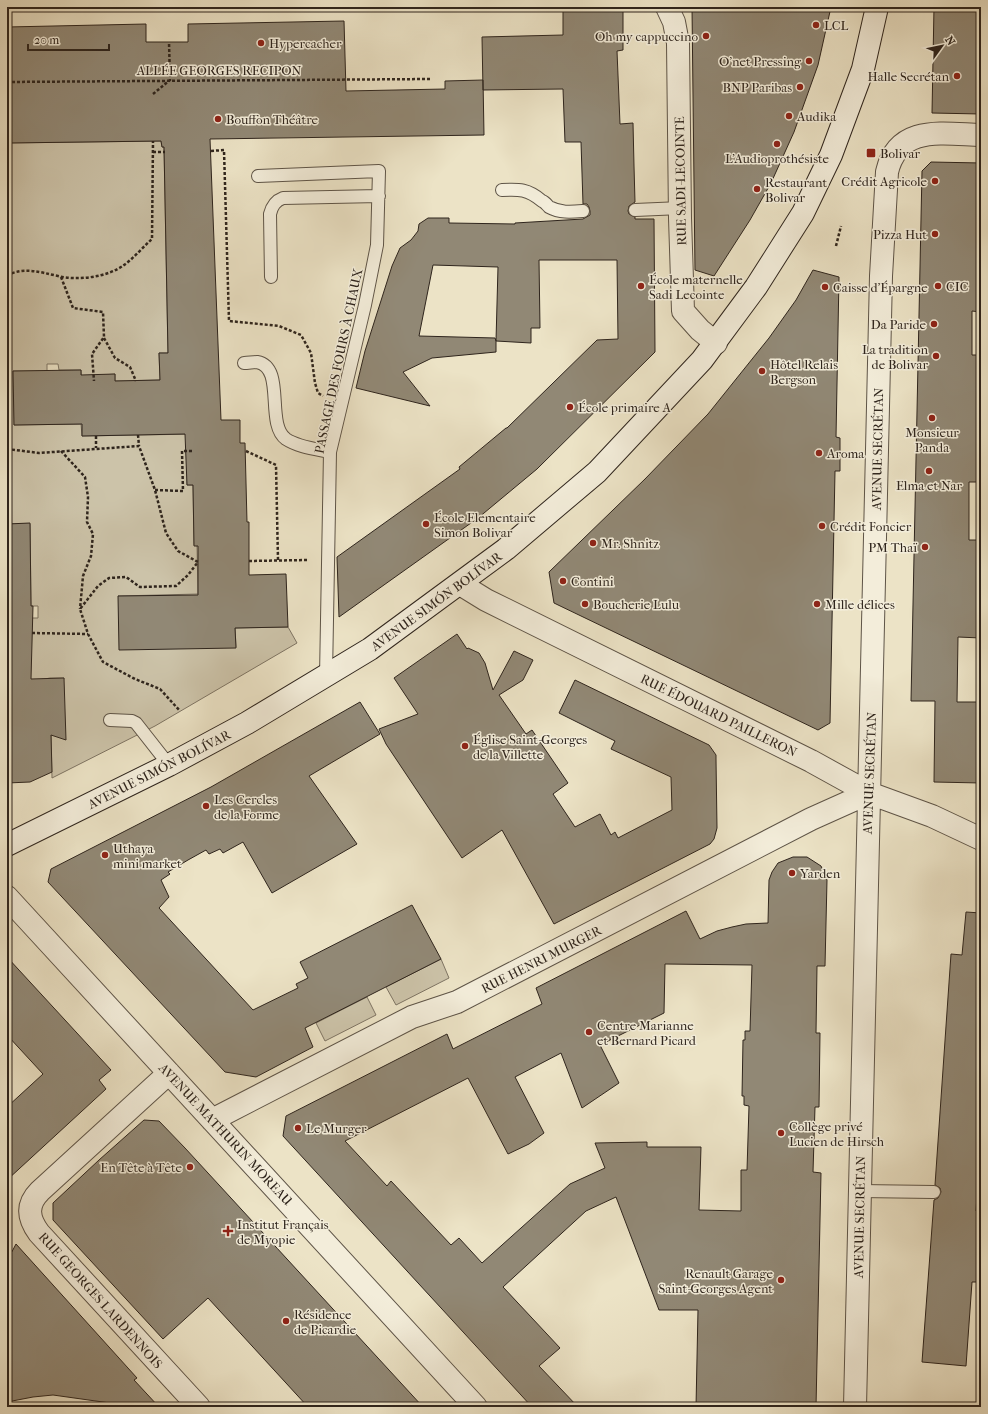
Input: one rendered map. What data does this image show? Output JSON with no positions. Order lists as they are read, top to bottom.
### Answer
{
  "streets": {
    "street": [
      "RUE SADI-LECOINTE",
      "AVENUE SECRÉTAN",
      "AVENUE SIMÓN BOLÍVAR",
      "RUE ÉDOUARD PAILLERON",
      "RUE HENRI MURGER",
      "AVENUE MATHURIN MOREAU",
      "RUE GEORGES LARDENNOIS"
    ],
    "lane": ["PASSAGE DES FOURS À CHAUX"],
    "path": ["ALLÉE GEORGES RECIPON"]
  },
  "crossings": [
    ["RUE SADI-LECOINTE", "AVENUE SIMÓN BOLÍVAR"],
    ["PASSAGE DES FOURS À CHAUX", "AVENUE SIMÓN BOLÍVAR"],
    ["AVENUE SECRÉTAN", "RUE ÉDOUARD PAILLERON"],
    ["AVENUE SECRÉTAN", "RUE HENRI MURGER"],
    ["AVENUE SIMÓN BOLÍVAR", "RUE ÉDOUARD PAILLERON"],
    ["RUE ÉDOUARD PAILLERON", "RUE HENRI MURGER"],
    ["RUE HENRI MURGER", "AVENUE MATHURIN MOREAU"],
    ["AVENUE MATHURIN MOREAU", "RUE GEORGES LARDENNOIS"]
  ],
  "places": {
    "other": [
      "LCL",
      "Oh my cappuccino",
      "Hypercacher",
      "O'net Pressing",
      "Halle Secrétan",
      "BNP Paribas",
      "Audika",
      "Bouffon Théâtre",
      "L'Audioprothésiste",
      "Crédit Agricole",
      "Restaurant Bolivar",
      "Pizza Hut",
      "École maternelle Sadi Lecointe",
      "CIC",
      "Caisse d'Épargne",
      "Da Paride",
      "La tradition de Bolivar",
      "Hôtel Relais Bergson",
      "École primaire A",
      "Monsieur Panda",
      "Aroma",
      "Elma et Nar",
      "École Elementaire Simon Bolivar",
      "Crédit Foncier",
      "Mr. Shnitz",
      "PM Thaï",
      "Contini",
      "Boucherie Lulu",
      "Mille délices",
      "Église Saint-Georges de la Villette",
      "Les Cercles de la Forme",
      "Uthaya mini market",
      "Yarden",
      "Centre Marianne et Bernard Picard",
      "Le Murger",
      "Collège privé Lucien de Hirsch",
      "En Tête à Tête",
      "Renault Garage Saint-Georges Agent",
      "Résidence de Picardie"
    ],
    "transit": ["Bolivar"],
    "health": ["Institut Français de Myopie"]
  },
  "scale_bar": "20 m",
  "north": "top right"
}
